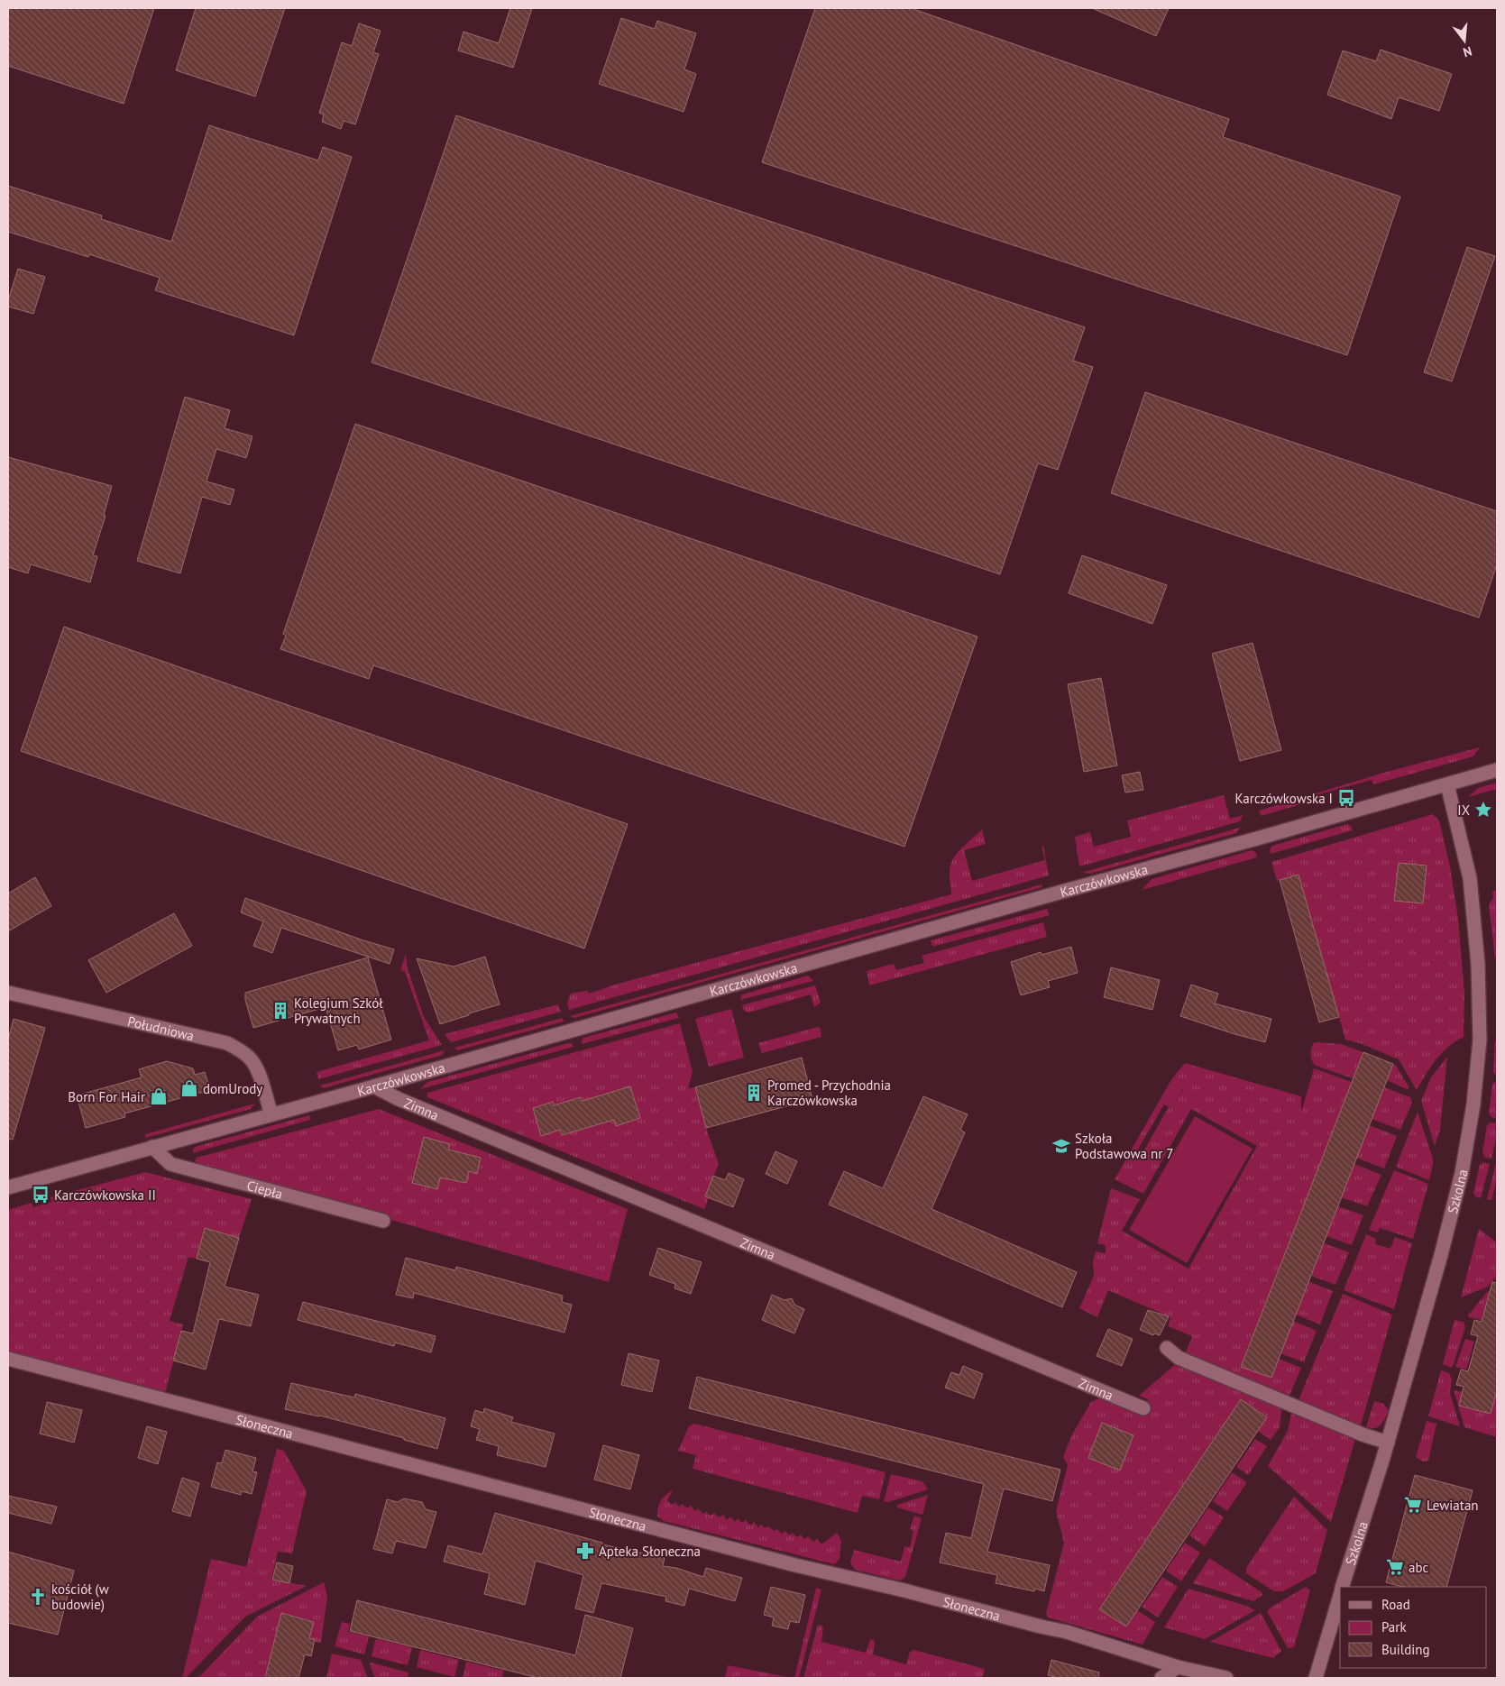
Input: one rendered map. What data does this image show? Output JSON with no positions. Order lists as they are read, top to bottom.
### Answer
{
  "streets": {
    "street": [
      "Karczówkowska",
      "Południowa",
      "Zimna",
      "Ciepła",
      "Szkolna",
      "Słoneczna"
    ]
  },
  "crossings": [
    ["Karczówkowska", "Południowa"],
    ["Karczówkowska", "Zimna"],
    ["Karczówkowska", "Ciepła"],
    ["Karczówkowska", "Szkolna"]
  ],
  "places": {
    "bus stop": ["Karczówkowska I", "Karczówkowska II"],
    "place": ["IX"],
    "building": ["Kolegium Szkół Prywatnych", "Promed - Przychodnia Karczówkowska"],
    "shop": ["domUrody", "Born For Hair"],
    "school or university": ["Szkoła Podstawowa nr 7"],
    "supermarket": ["Lewiatan", "abc"],
    "pharmacy": ["Apteka Słoneczna"],
    "church": ["kościół (w budowie)"]
  },
  "legend": ["Road", "Park", "Building"],
  "north": "bottom"
}
